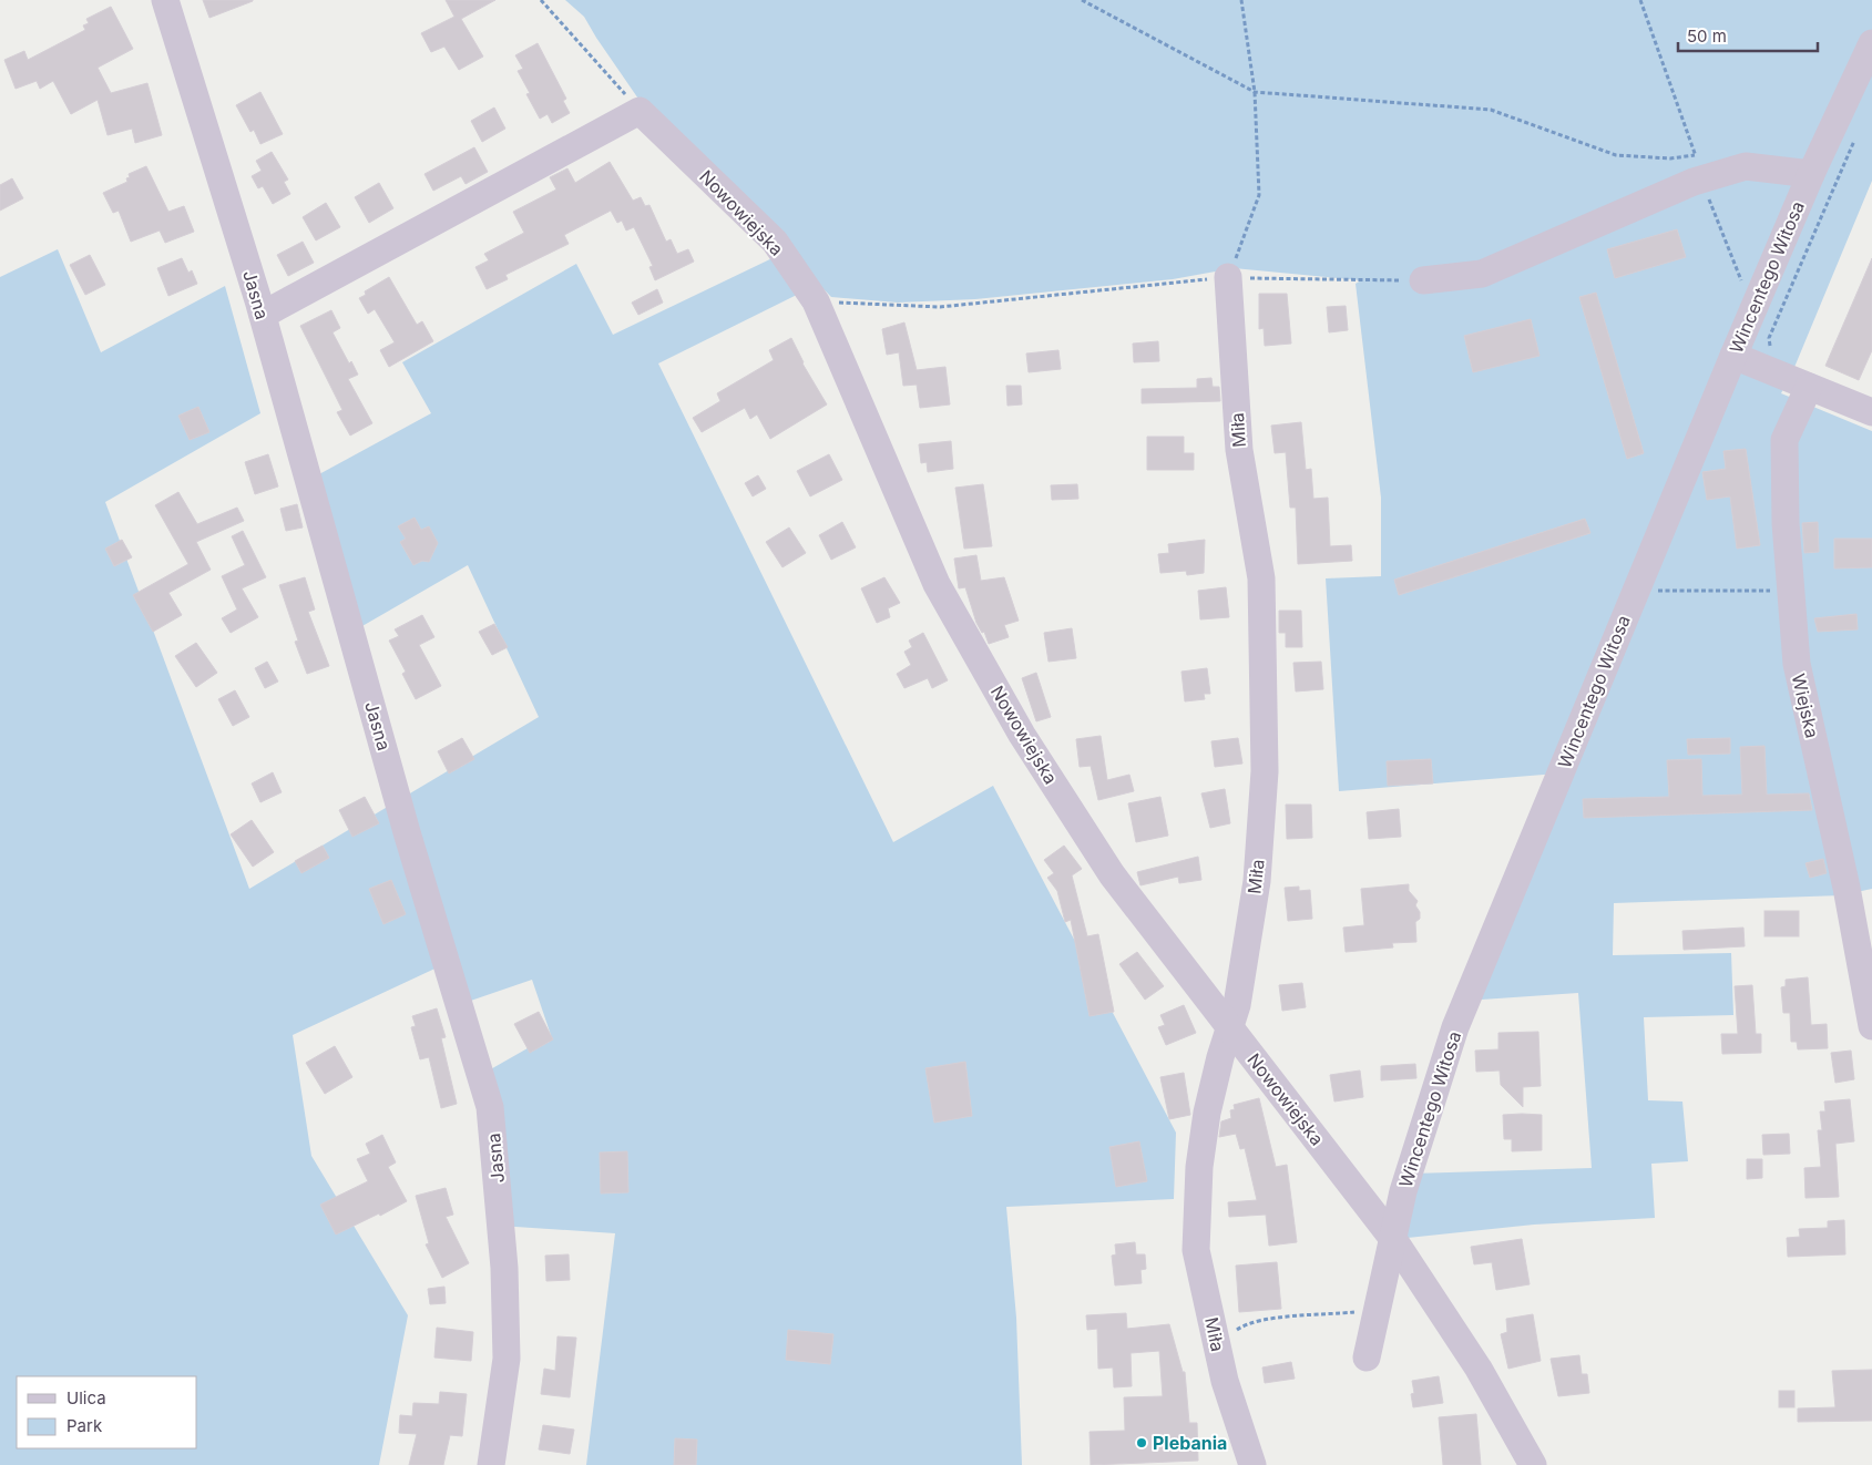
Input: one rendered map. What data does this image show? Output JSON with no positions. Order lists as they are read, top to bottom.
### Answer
{
  "streets": {
    "street": [
      "Nowowiejska",
      "Wincentego Witosa",
      "Jasna",
      "Miła",
      "Wiejska"
    ]
  },
  "crossings": [
    ["Nowowiejska", "Wincentego Witosa"],
    ["Nowowiejska", "Miła"]
  ],
  "places": ["Plebania"],
  "legend": ["Ulica", "Park"],
  "scale_bar": "50 m"
}
